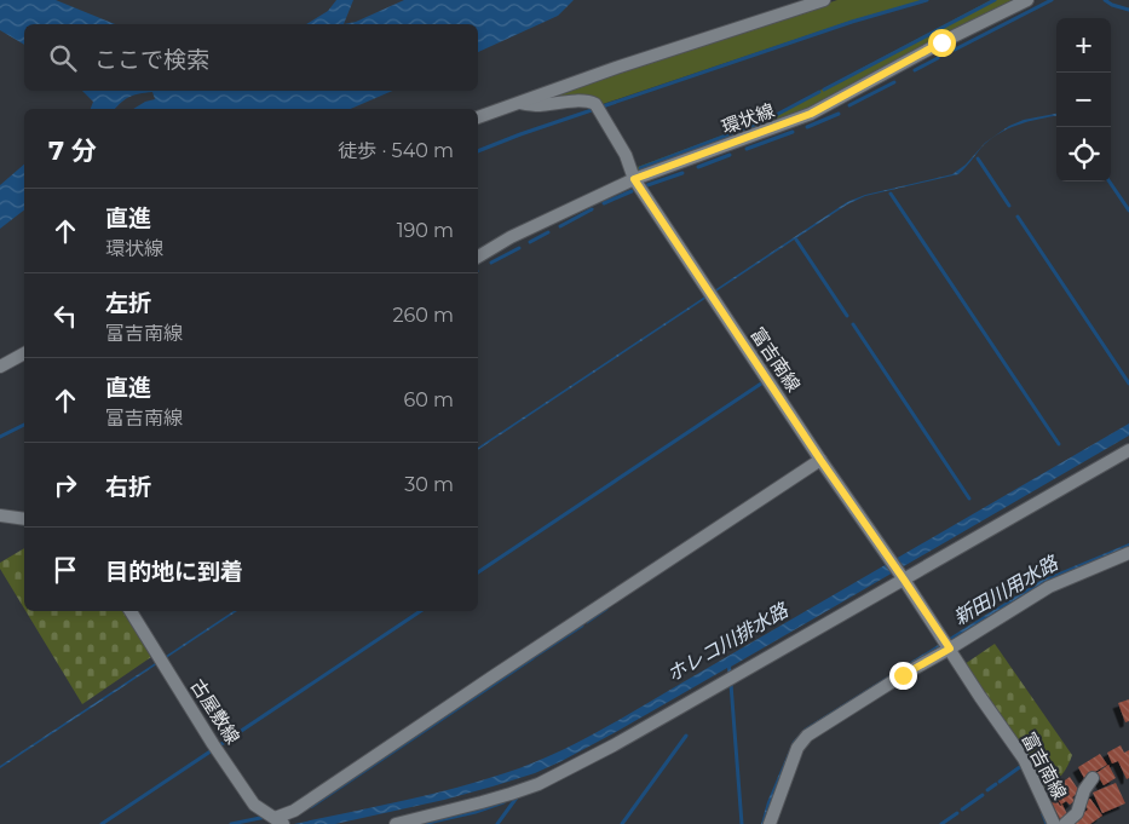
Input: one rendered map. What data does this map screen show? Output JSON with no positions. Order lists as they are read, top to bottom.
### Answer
{
  "streets": {
    "street": ["環状線", "富吉南線", "古屋敷線"]
  },
  "crossings": [
    ["環状線", "富吉南線"]
  ],
  "water": ["新田川用水路", "ホレコ川排水路"],
  "page": {
    "map_buttons": ["+", "−"],
    "search": "ここで検索",
    "heading": ["7 分", "徒歩 · 540 m"],
    "list": [
      ["直進", "環状線", "190 m"],
      ["左折", "富吉南線", "260 m"],
      ["直進", "富吉南線", "60 m"],
      ["右折", "30 m"],
      "目的地に到着"
    ]
  }
}
